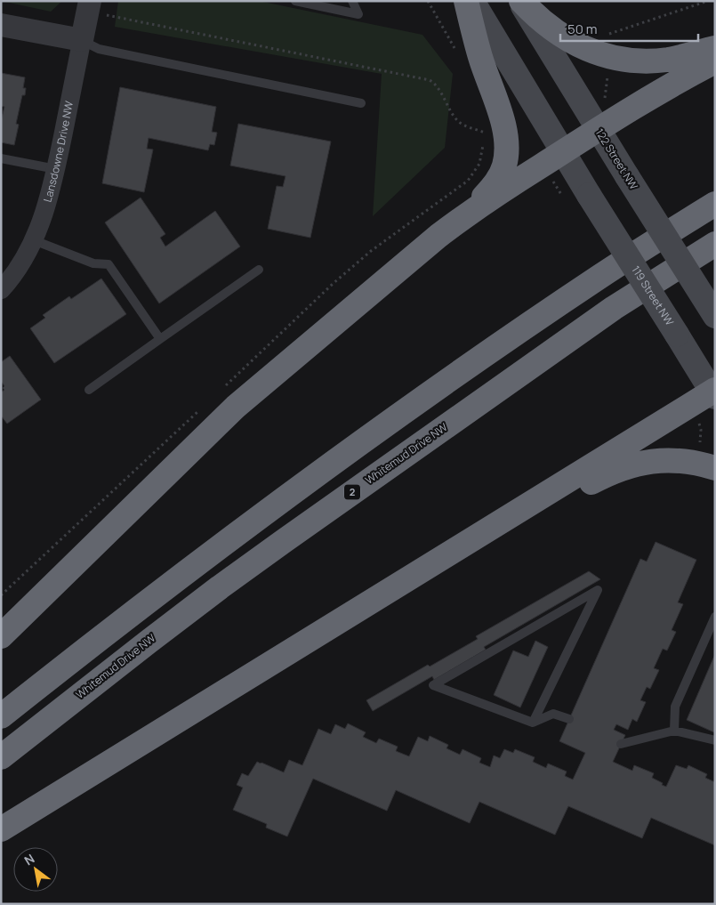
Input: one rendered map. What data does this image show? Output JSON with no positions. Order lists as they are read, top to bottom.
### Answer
{
  "streets": {
    "highway": ["Whitemud Drive NW", "2"],
    "main road": ["122 Street NW", "119 Street NW"],
    "street": ["Lansdowne Drive NW"]
  },
  "scale_bar": "50 m",
  "north": "top left"
}
